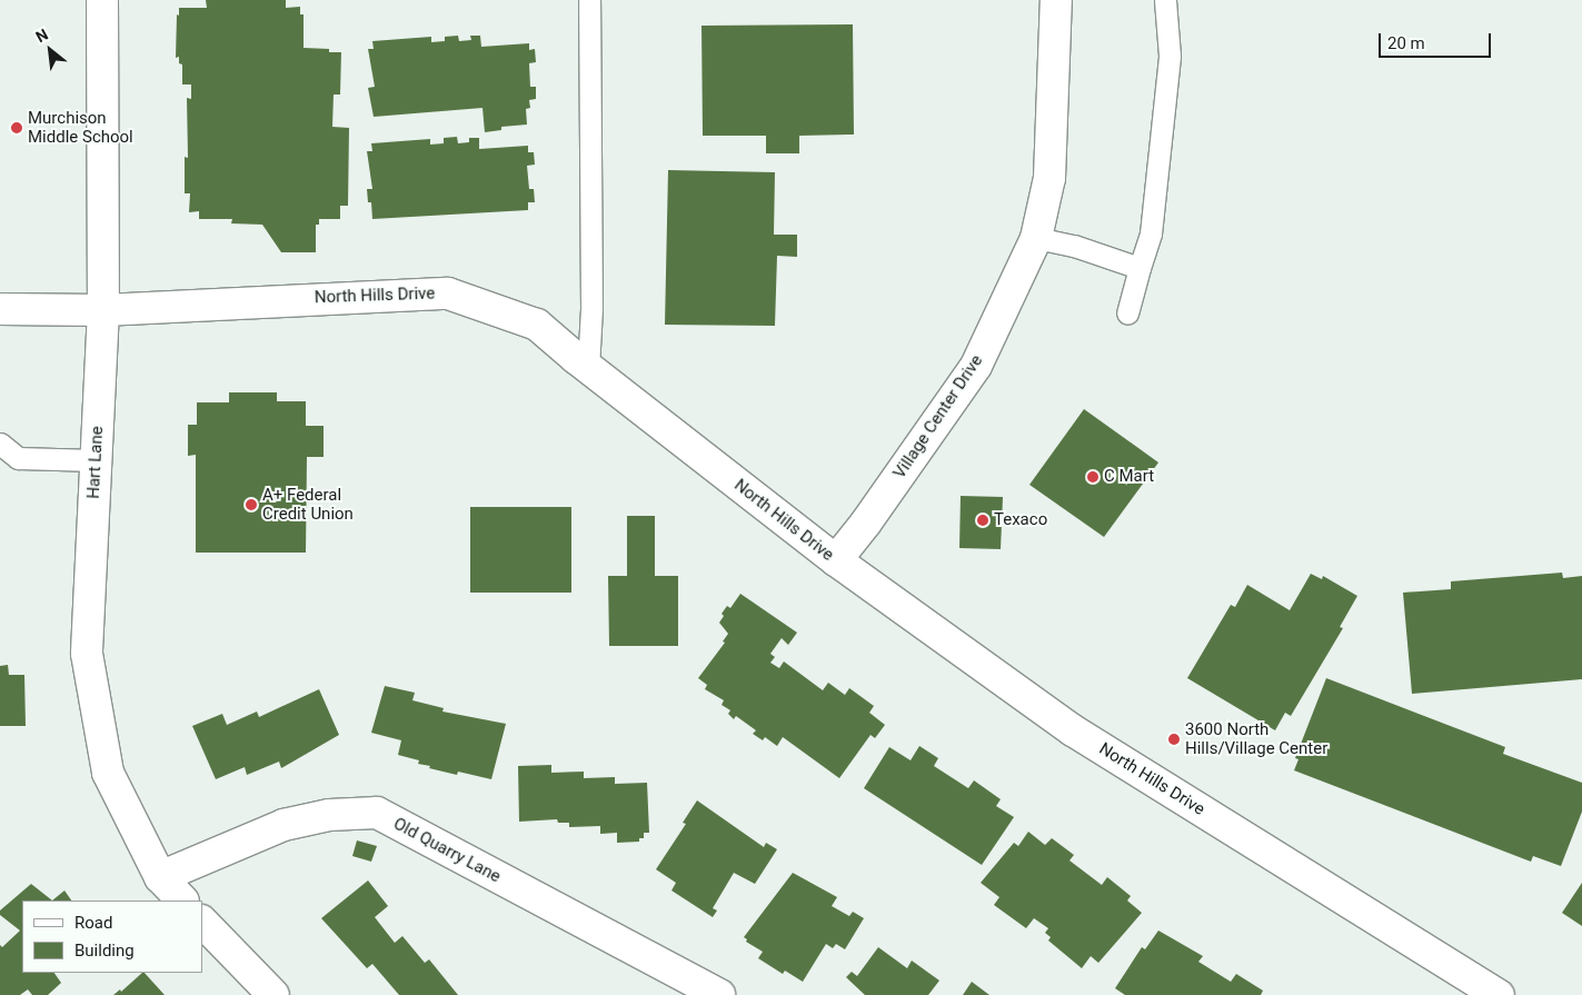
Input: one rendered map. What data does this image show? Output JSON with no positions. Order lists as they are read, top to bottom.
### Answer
{
  "streets": {
    "street": [
      "North Hills Drive",
      "Village Center Drive",
      "Hart Lane",
      "Old Quarry Lane"
    ]
  },
  "crossings": [
    ["North Hills Drive", "Village Center Drive"],
    ["North Hills Drive", "Hart Lane"],
    ["Hart Lane", "Old Quarry Lane"]
  ],
  "places": [
    "Murchison Middle School",
    "C Mart",
    "A+ Federal Credit Union",
    "Texaco",
    "3600 North Hills/Village Center"
  ],
  "legend": ["Road", "Building"],
  "scale_bar": "20 m",
  "north": "top left"
}
